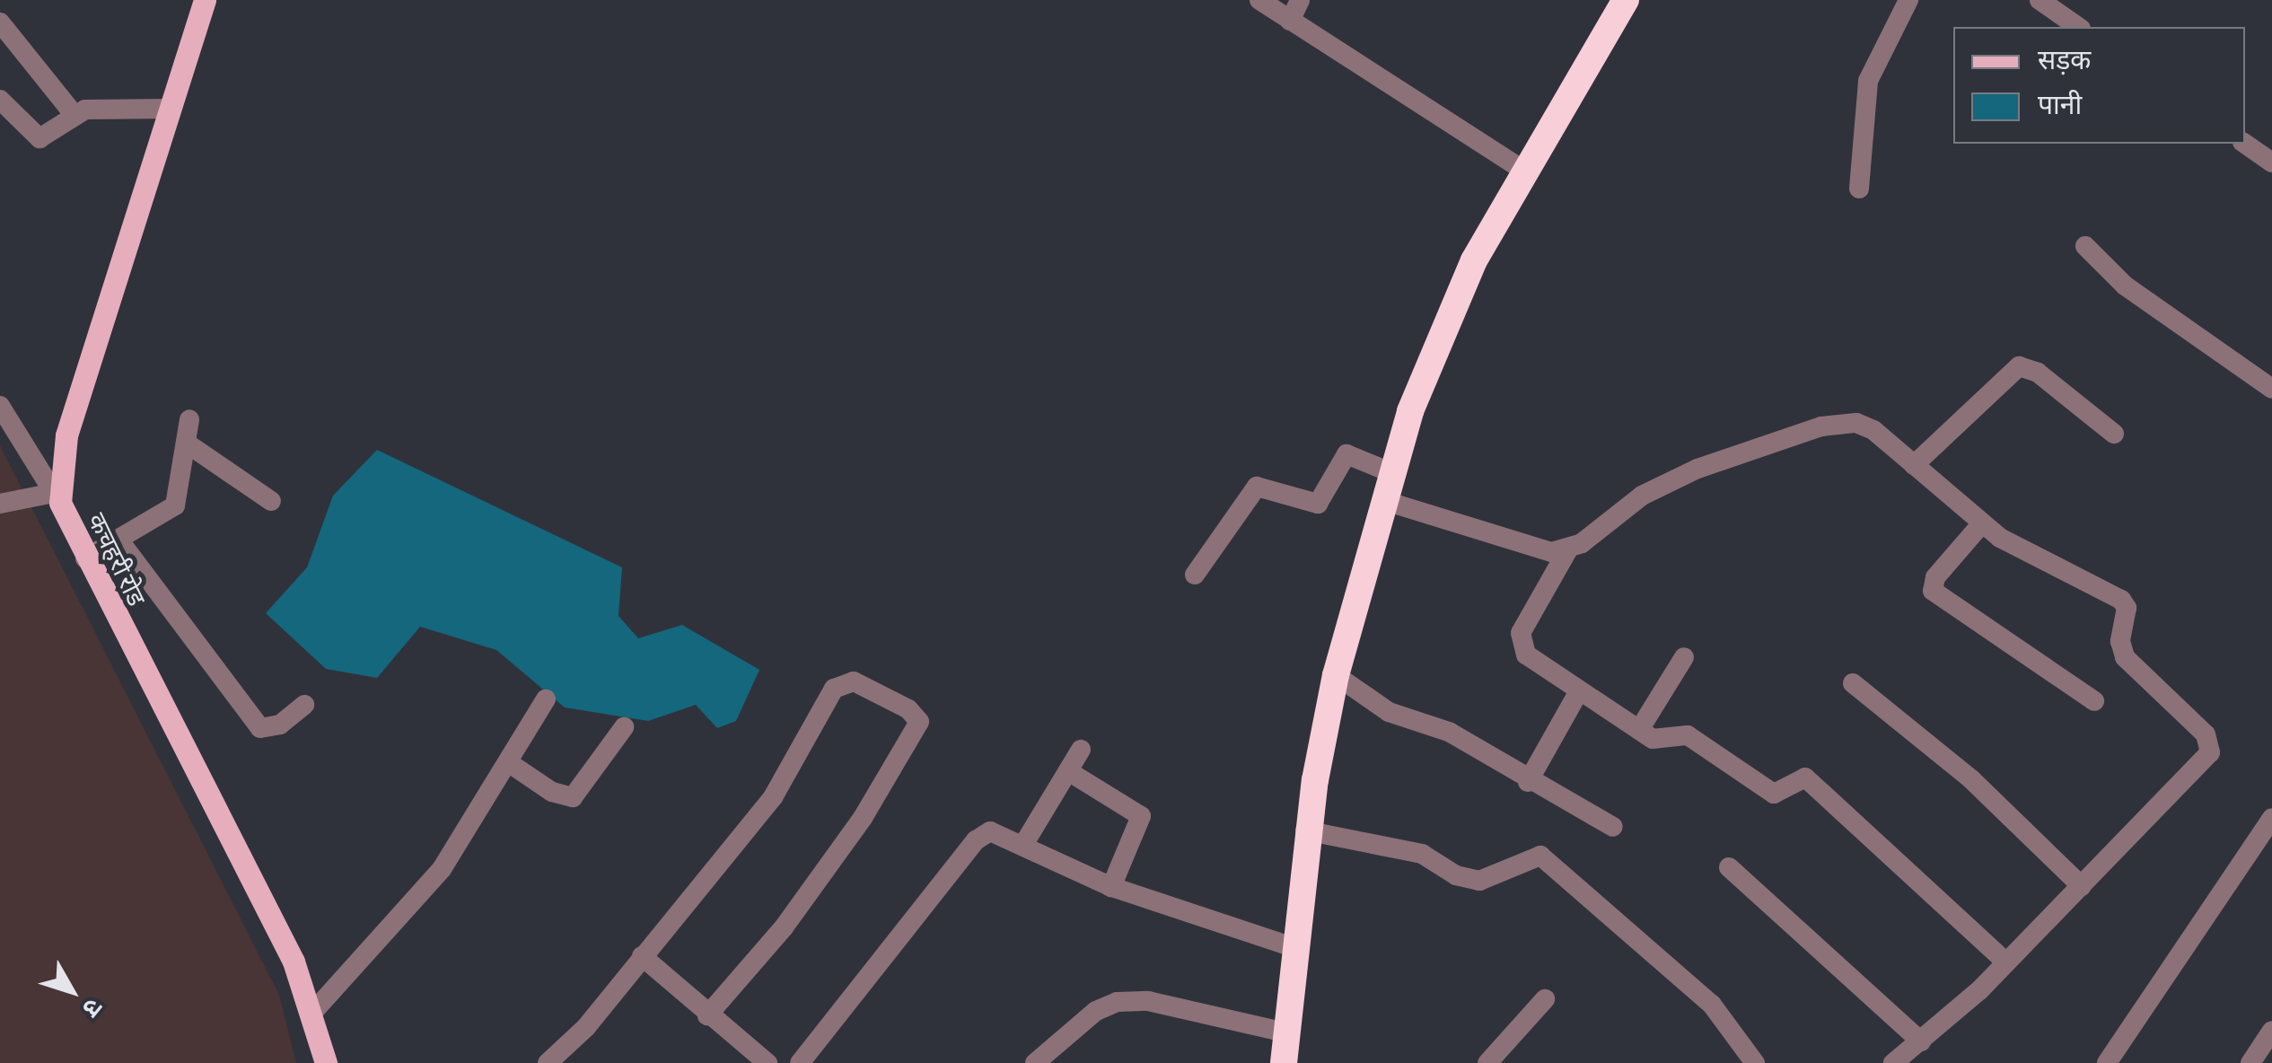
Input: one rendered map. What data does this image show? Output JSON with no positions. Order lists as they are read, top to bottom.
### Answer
{
  "streets": {
    "main road": ["कचहरी रोड"]
  },
  "legend": ["सड़क", "पानी"],
  "north": "bottom right"
}
